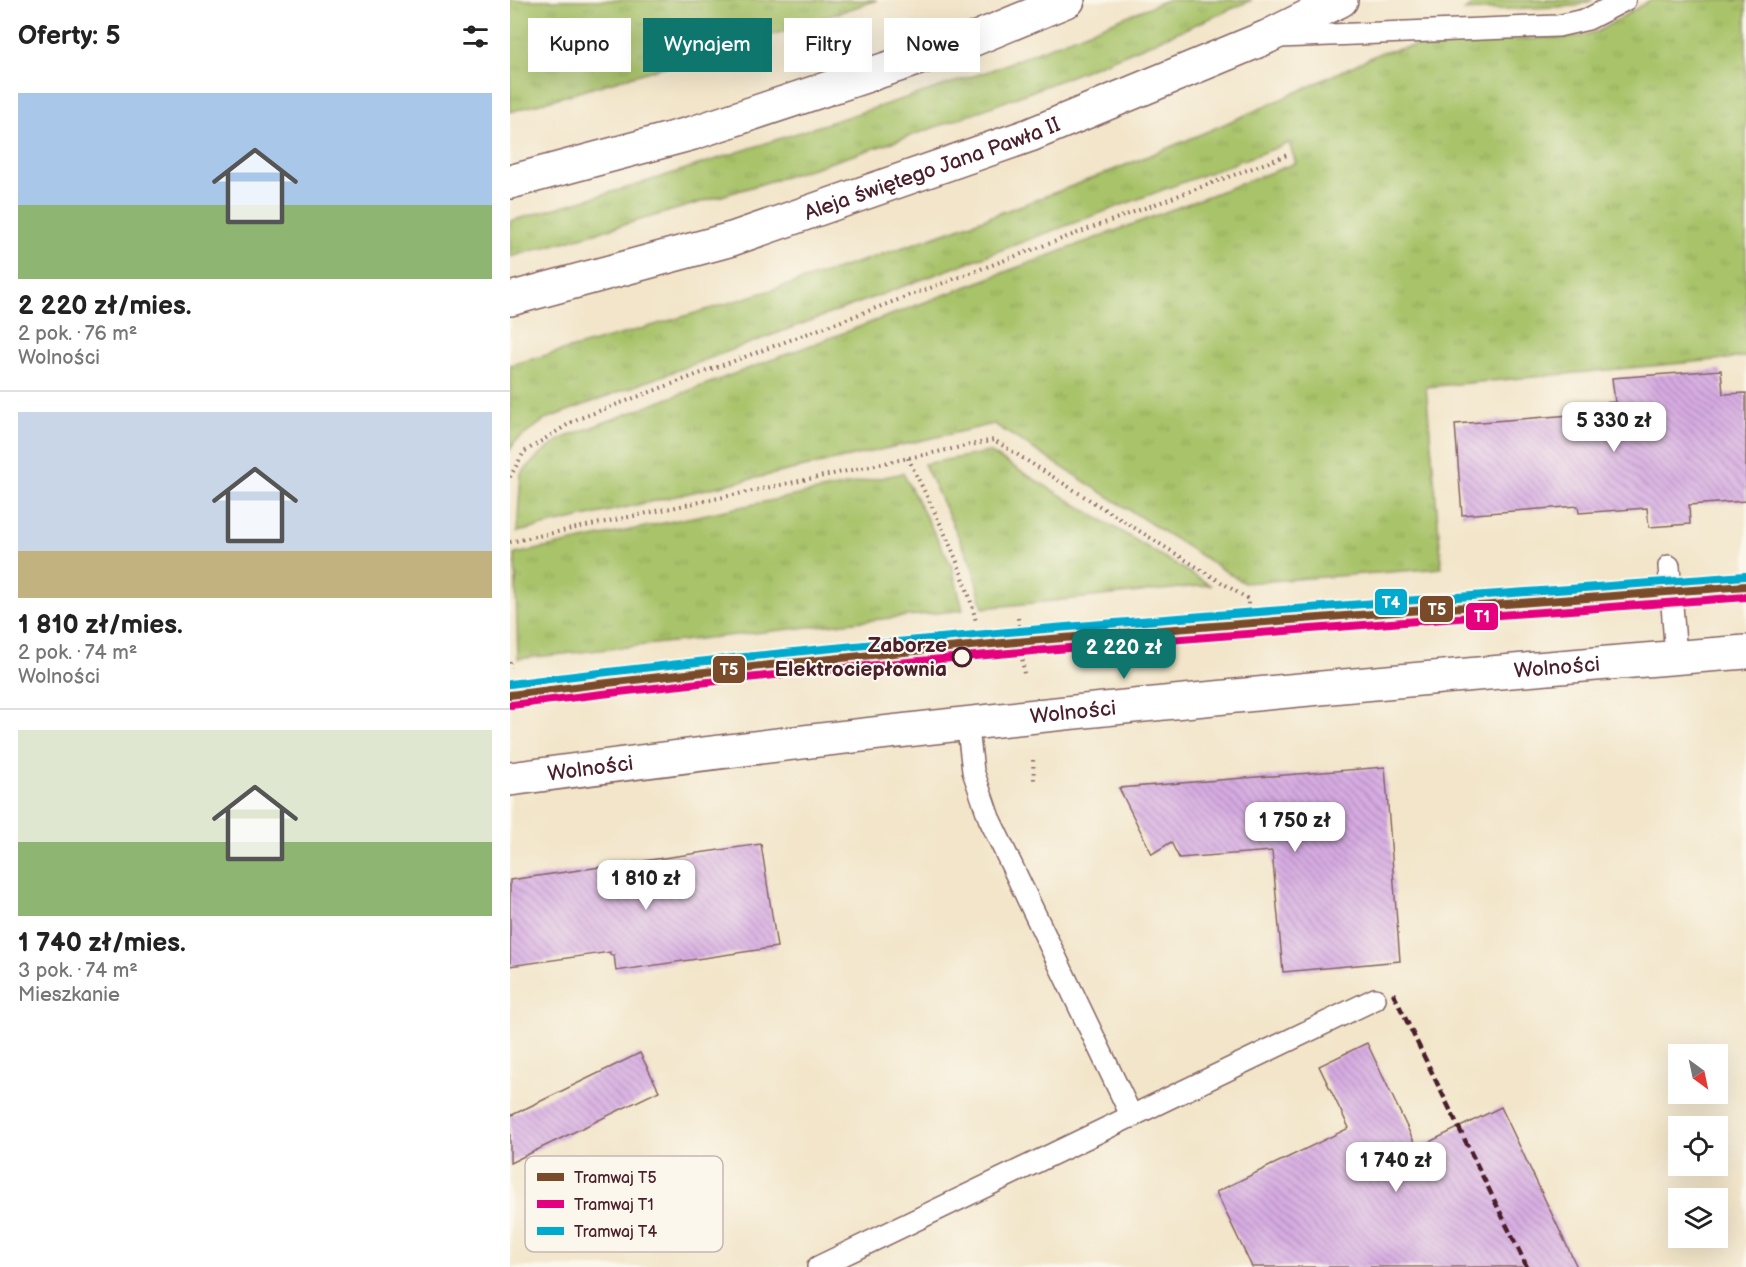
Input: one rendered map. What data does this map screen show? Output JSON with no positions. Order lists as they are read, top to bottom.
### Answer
{
  "streets": {
    "main road": ["Aleja świętego Jana Pawła II", "Wolności"]
  },
  "places": ["Zaborze Elektrociepłownia"],
  "lines": ["tram line T4", "tram line T5", "tram line T1"],
  "legend": ["Tramwaj T5", "Tramwaj T1", "Tramwaj T4"],
  "north": "bottom right",
  "page": {
    "heading": "Oferty: 5",
    "chip": [
      "Kupno",
      "Wynajem",
      "Filtry",
      "Nowe"
    ],
    "list": [
      {
        "name": "2 220 zł/mies.",
        "note": "2 pok. · 76 m² · Wolności"
      },
      {
        "name": "1 810 zł/mies.",
        "note": "2 pok. · 74 m² · Wolności"
      },
      {
        "name": "1 740 zł/mies.",
        "note": "3 pok. · 74 m² · Mieszkanie"
      }
    ],
    "price": [
      "5 330 zł",
      "2 220 zł",
      "1 750 zł",
      "1 810 zł",
      "1 740 zł"
    ]
  }
}
